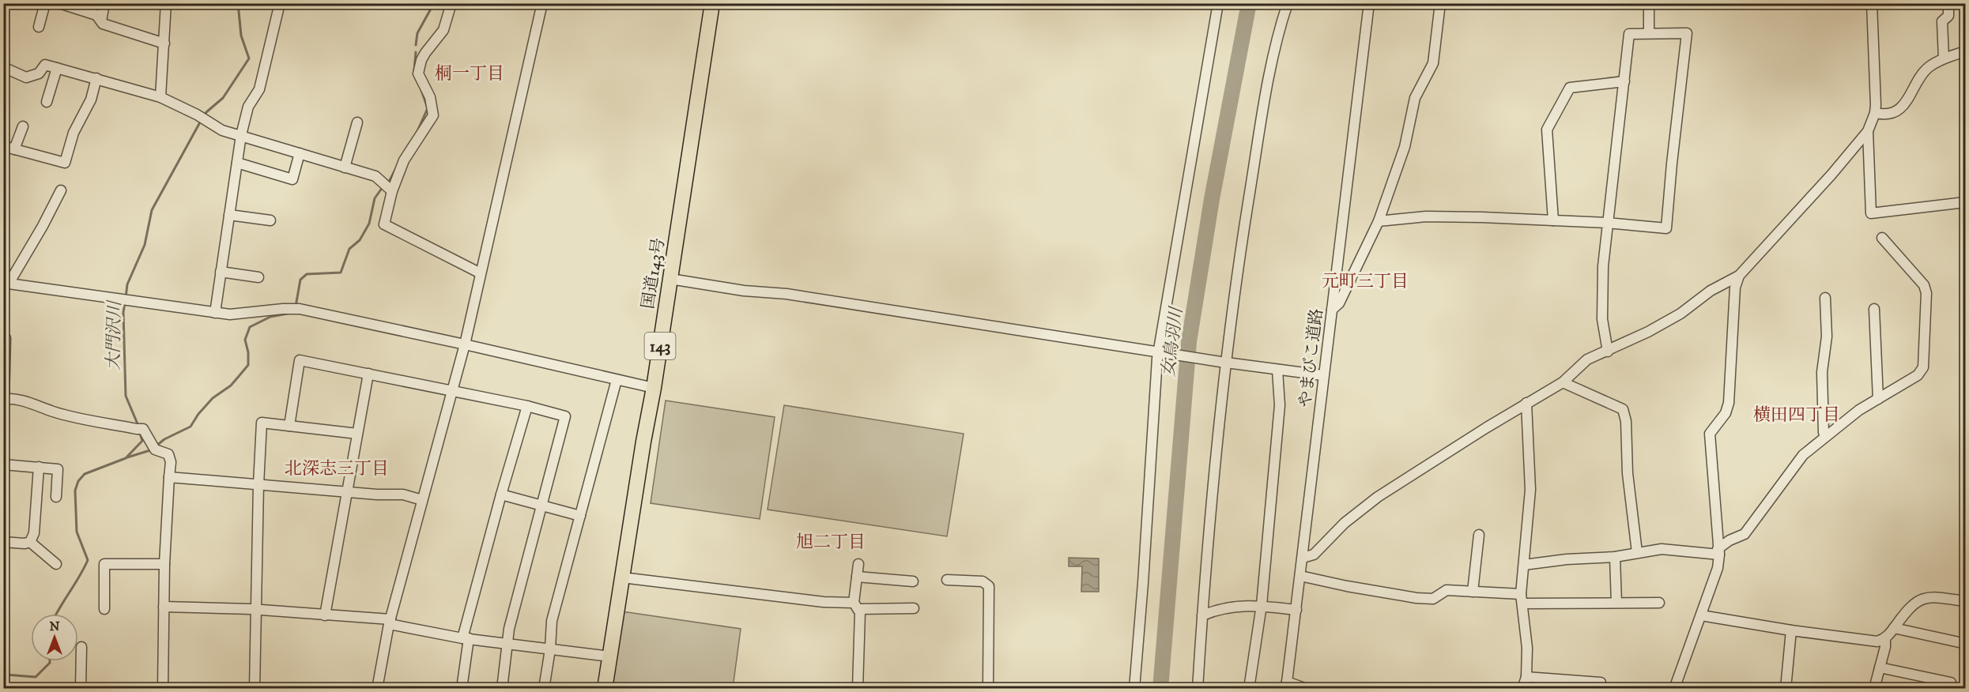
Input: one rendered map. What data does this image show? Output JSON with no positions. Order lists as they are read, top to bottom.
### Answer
{
  "streets": {
    "highway": ["国道143号", "143"],
    "street": ["やまびこ道路"]
  },
  "districts": [
    "桐一丁目",
    "元町三丁目",
    "横田四丁目",
    "北深志三丁目",
    "旭二丁目"
  ],
  "water": ["大門沢川", "女鳥羽川"],
  "north": "top"
}
